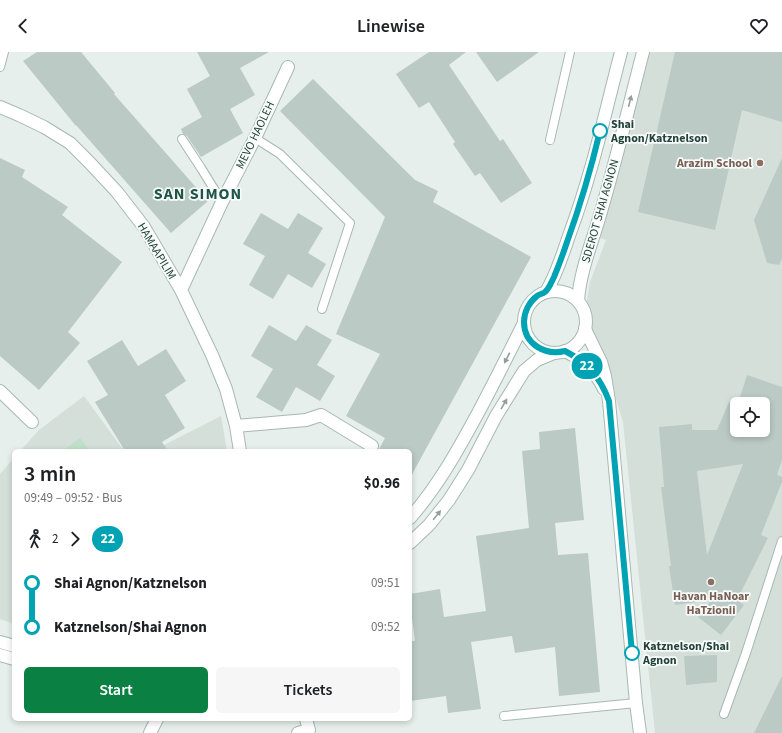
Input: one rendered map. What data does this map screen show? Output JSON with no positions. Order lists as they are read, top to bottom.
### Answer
{
  "streets": {
    "street": ["MEVO HAOLEH", "SDEROT SHAI AGNON", "HAMAAPILIM"]
  },
  "crossings": [
    ["MEVO HAOLEH", "HAMAAPILIM"]
  ],
  "districts": ["SAN SIMON"],
  "places": [
    "Shai Agnon/Katznelson",
    "Arazim School",
    "Havan HaNoar HaTzionii",
    "Katznelson/Shai Agnon"
  ],
  "lines": ["bus line 22"],
  "page": {
    "header": "Linewise",
    "on_map": "22",
    "heading": ["3 min", "09:49 – 09:52 · Bus", "$0.96"],
    "legs": ["2", "22"],
    "list": [
      {
        "name": "Shai Agnon/Katznelson",
        "value": "09:51"
      },
      {
        "name": "Katznelson/Shai Agnon",
        "value": "09:52"
      }
    ],
    "buttons": ["Start", "Tickets"]
  }
}
